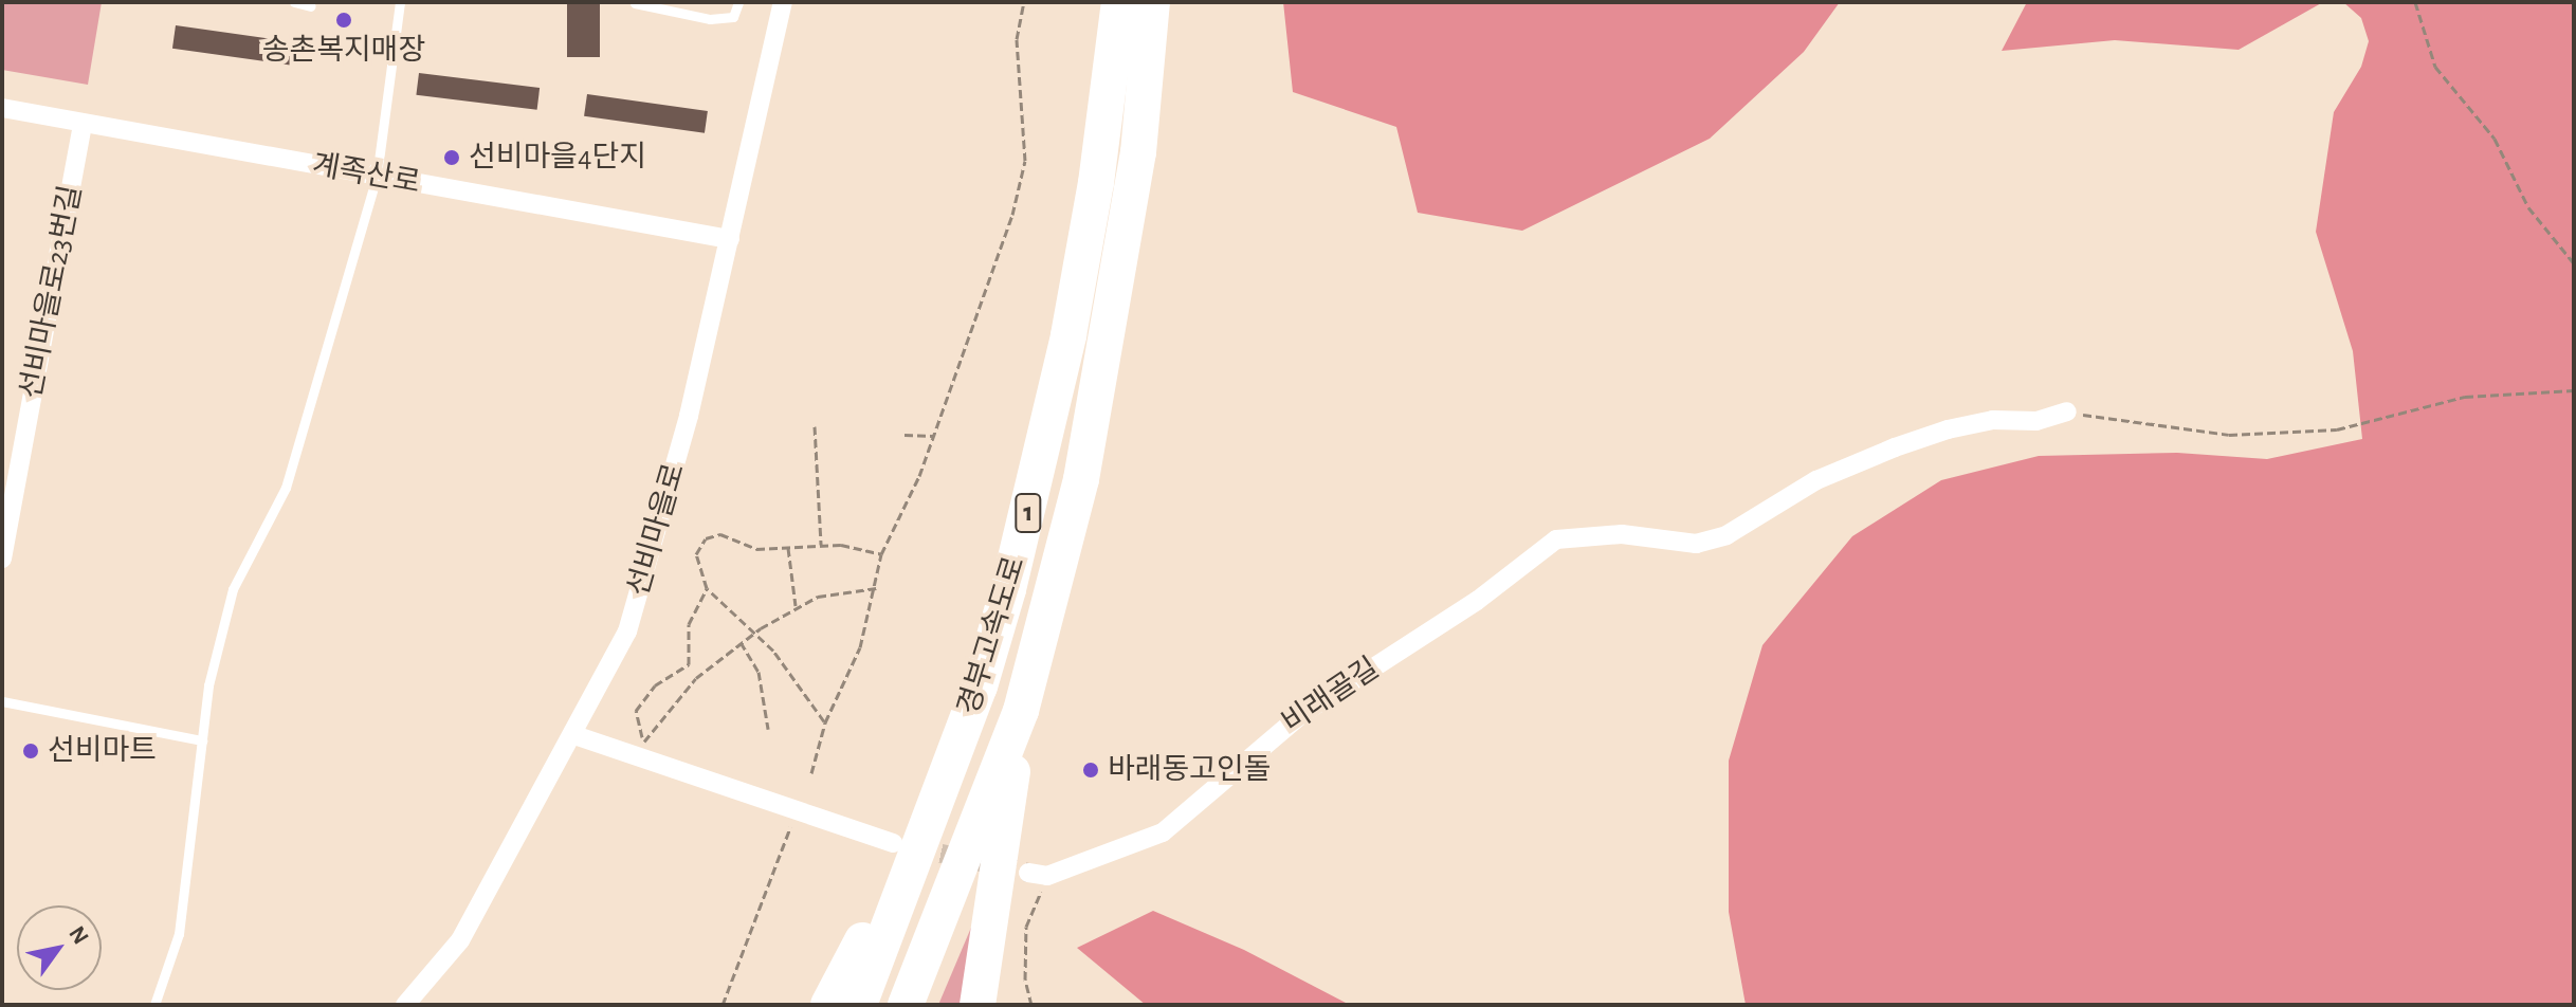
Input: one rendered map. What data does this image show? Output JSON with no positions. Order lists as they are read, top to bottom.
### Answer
{
  "streets": {
    "highway": ["1", "경부고속도로"],
    "street": [
      "계족산로",
      "선비마을로23번길",
      "선비마을로",
      "비래골길"
    ]
  },
  "crossings": [
    ["계족산로", "선비마을로23번길"],
    ["계족산로", "선비마을로"]
  ],
  "places": [
    "송촌복지매장",
    "선비마을4단지",
    "선비마트",
    "바래동고인돌"
  ],
  "north": "top right"
}
